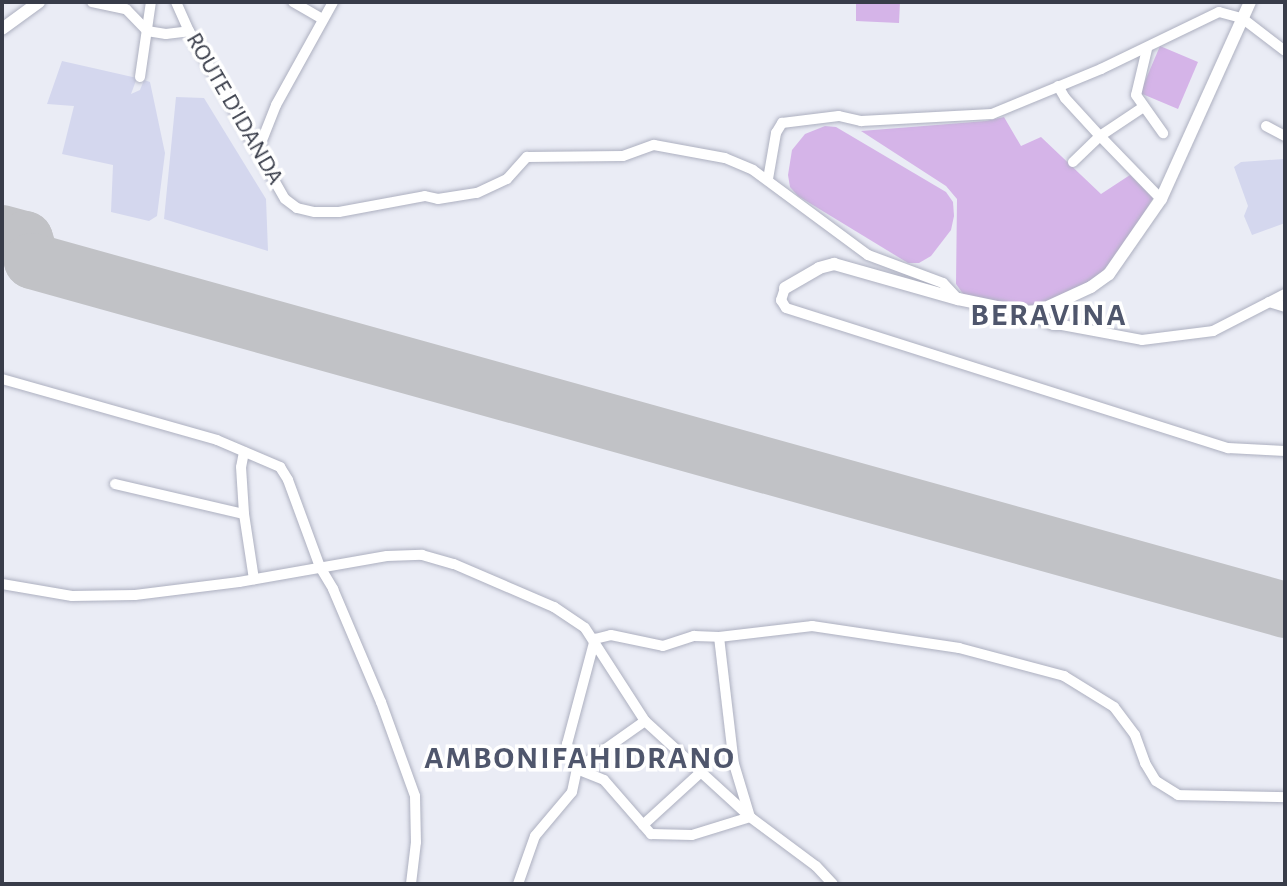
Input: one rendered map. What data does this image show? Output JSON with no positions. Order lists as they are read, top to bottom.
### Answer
{
  "streets": {
    "street": ["ROUTE D'IDANDA"]
  },
  "districts": ["BERAVINA", "AMBONIFAHIDRANO"]
}
